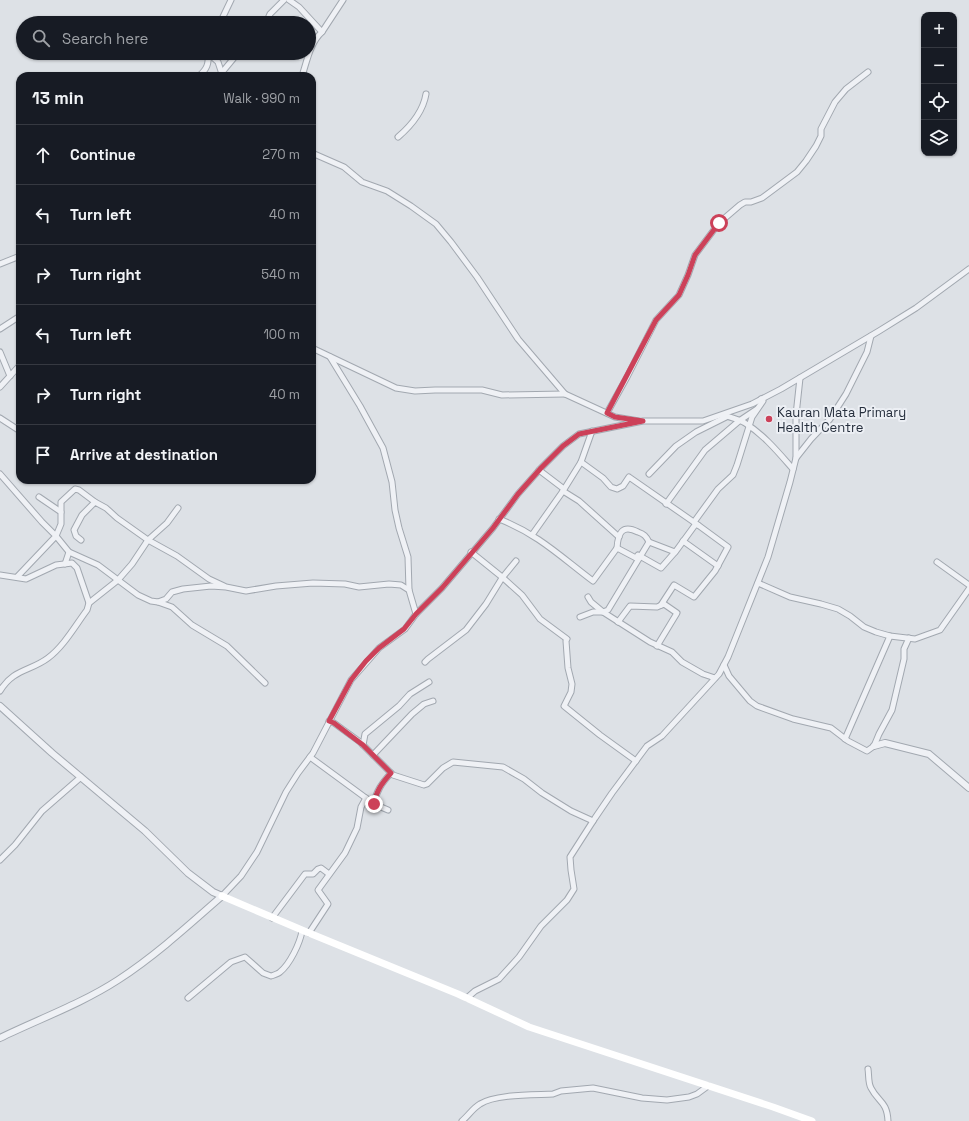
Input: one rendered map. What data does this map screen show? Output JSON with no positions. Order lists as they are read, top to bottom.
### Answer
{
  "places": ["Kauran Mata Primary Health Centre"],
  "page": {
    "map_buttons": ["+", "−"],
    "search": "Search here",
    "heading": ["13 min", "Walk · 990 m"],
    "list": [
      ["Continue", "270 m"],
      ["Turn left", "40 m"],
      ["Turn right", "540 m"],
      ["Turn left", "100 m"],
      ["Turn right", "40 m"],
      "Arrive at destination"
    ]
  }
}
